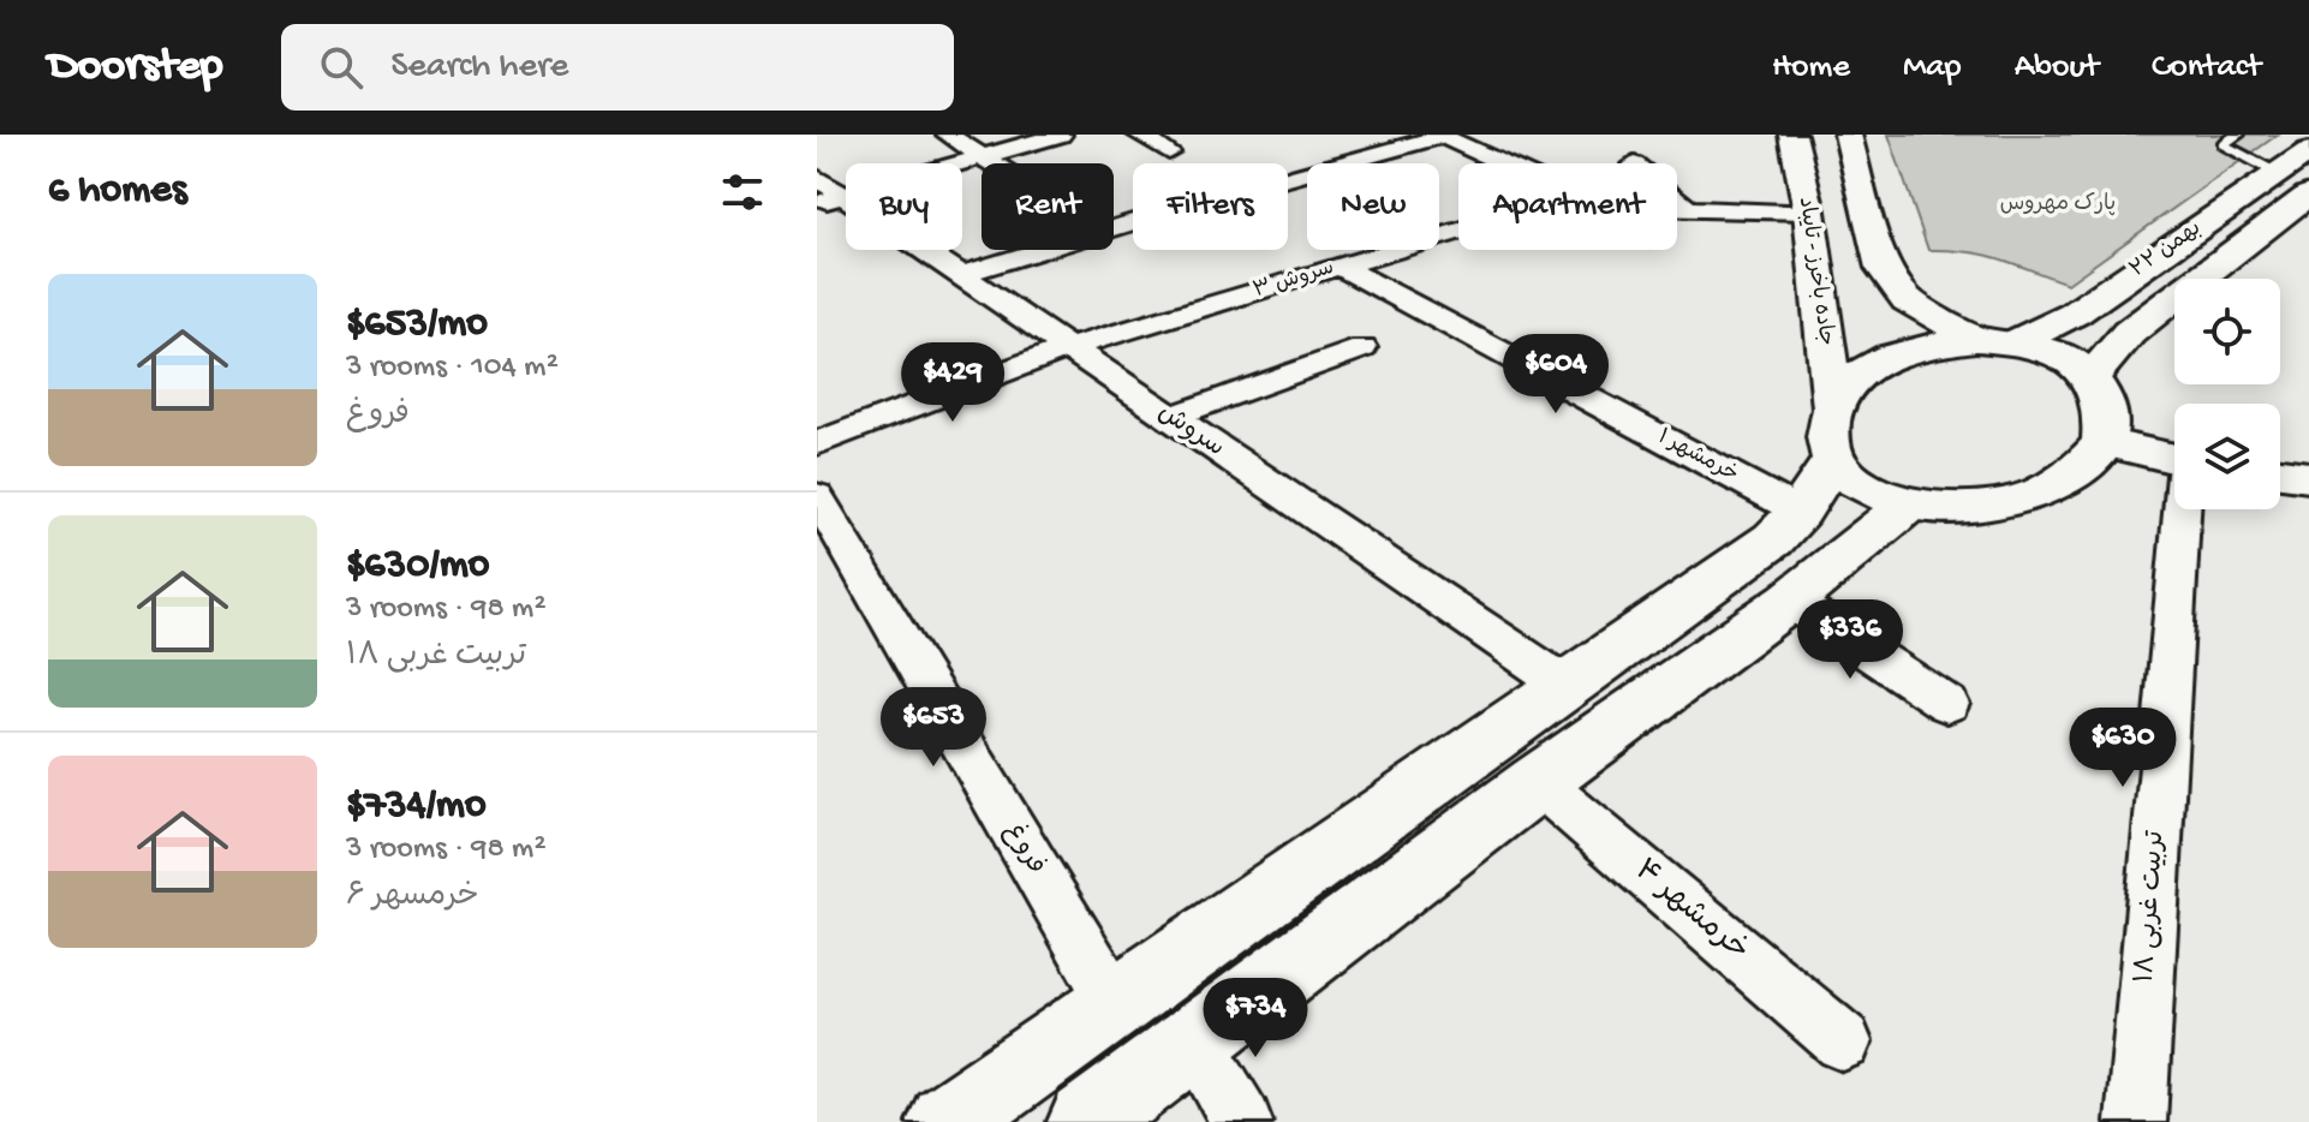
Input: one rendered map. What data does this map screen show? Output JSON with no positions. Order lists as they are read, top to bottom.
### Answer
{
  "streets": {
    "main road": ["۲۲ بهمن", "جاده باخرز - تایباد"],
    "street": [
      "سروش ۳",
      "سروش",
      "خرمشهر ۱",
      "فروغ",
      "تربیت غربی ۱۸",
      "خرمشهر ۴"
    ]
  },
  "crossings": [
    ["۲۲ بهمن", "جاده باخرز - تایباد"],
    ["جاده باخرز - تایباد", "سروش ۳"],
    ["سروش ۳", "سروش"],
    ["سروش ۳", "خرمشهر ۱"]
  ],
  "parks": ["پارک مهروس"],
  "page": {
    "header": "Doorstep",
    "search": "Search here",
    "nav": [
      "Home",
      "Map",
      "About",
      "Contact"
    ],
    "heading": "6 homes",
    "chip": [
      "Buy",
      "Rent",
      "Filters",
      "New",
      "Apartment"
    ],
    "list": [
      {
        "name": "$653/mo",
        "note": "3 rooms · 104 m² · فروغ"
      },
      {
        "name": "$630/mo",
        "note": "3 rooms · 98 m² · تربیت غربی ۱۸"
      },
      {
        "name": "$734/mo",
        "note": "3 rooms · 98 m² · خرمسهر ۶"
      }
    ],
    "price": [
      "$604",
      "$429",
      "$336",
      "$653",
      "$630",
      "$734"
    ]
  }
}
